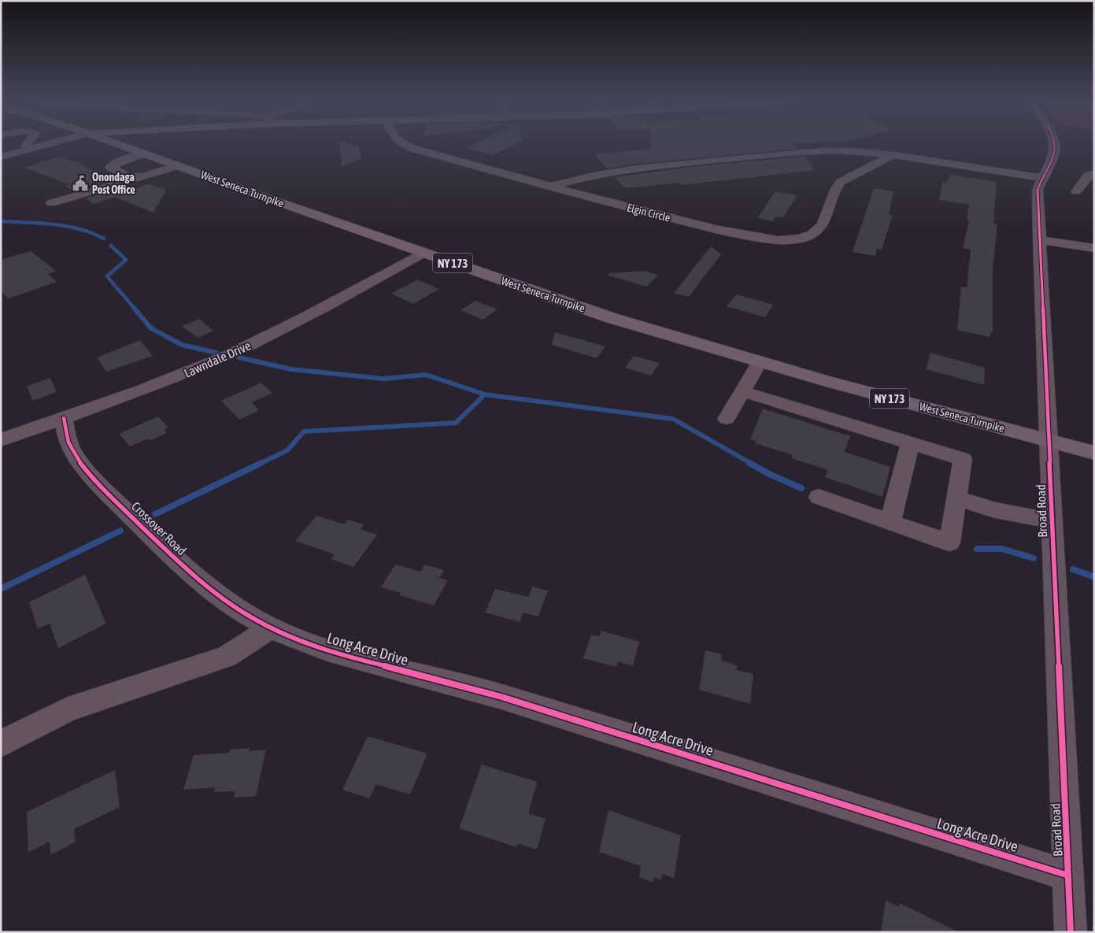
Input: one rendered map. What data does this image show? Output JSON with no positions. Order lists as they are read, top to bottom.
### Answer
{
  "streets": {
    "main road": ["West Seneca Turnpike", "NY 173"],
    "street": [
      "Elgin Circle",
      "Lawndale Drive",
      "Broad Road",
      "Crossover Road",
      "Long Acre Drive"
    ]
  },
  "crossings": [
    ["West Seneca Turnpike", "Lawndale Drive"],
    ["West Seneca Turnpike", "Broad Road"],
    ["Lawndale Drive", "Crossover Road"],
    ["Broad Road", "Long Acre Drive"],
    ["Crossover Road", "Long Acre Drive"]
  ],
  "places": {
    "public building": ["Onondaga Post Office"]
  }
}
